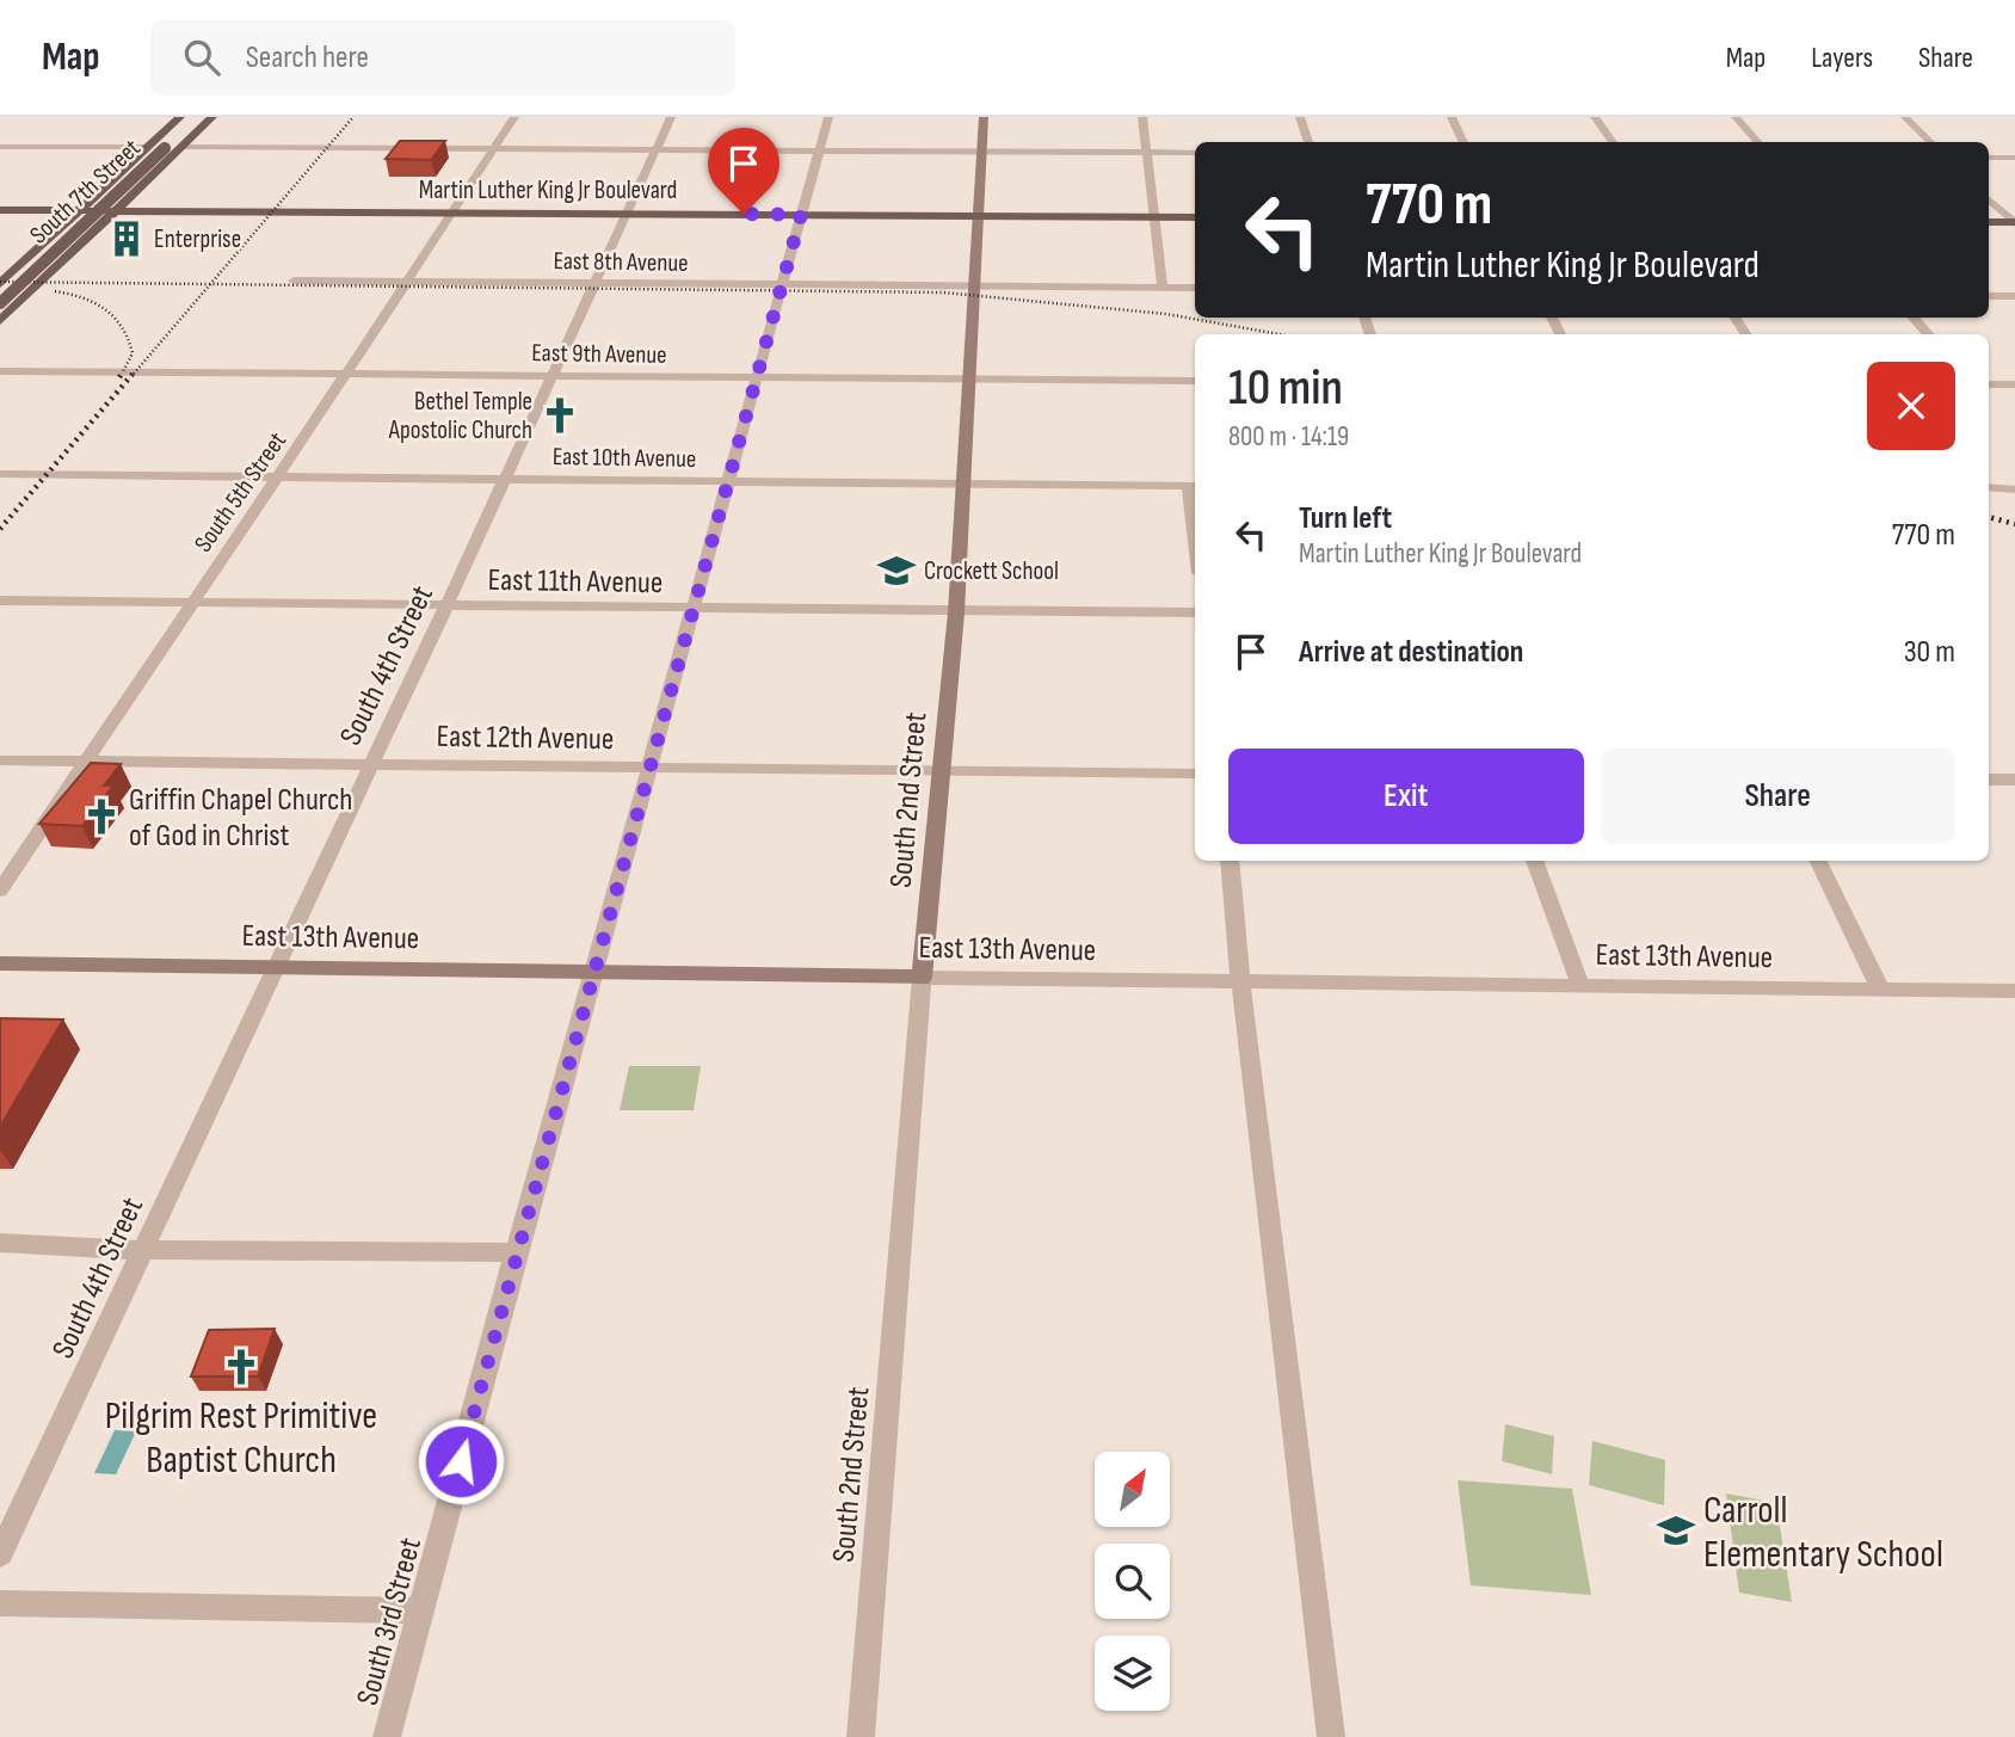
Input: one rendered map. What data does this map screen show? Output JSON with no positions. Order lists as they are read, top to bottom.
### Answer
{
  "streets": {
    "main road": ["Martin Luther King Jr Boulevard", "South 7th Street"],
    "street": [
      "East 8th Avenue",
      "East 9th Avenue",
      "East 10th Avenue",
      "South 5th Street",
      "East 11th Avenue",
      "South 4th Street",
      "East 12th Avenue",
      "South 2nd Street",
      "East 13th Avenue",
      "South 3rd Street"
    ]
  },
  "crossings": [
    ["Martin Luther King Jr Boulevard", "South 5th Street"],
    ["Martin Luther King Jr Boulevard", "South 4th Street"],
    ["Martin Luther King Jr Boulevard", "South 2nd Street"],
    ["Martin Luther King Jr Boulevard", "South 3rd Street"],
    ["East 8th Avenue", "South 5th Street"],
    ["East 8th Avenue", "South 4th Street"],
    ["East 8th Avenue", "South 2nd Street"],
    ["East 8th Avenue", "South 3rd Street"],
    ["East 9th Avenue", "South 5th Street"],
    ["East 9th Avenue", "South 4th Street"],
    ["East 9th Avenue", "South 2nd Street"],
    ["East 9th Avenue", "South 3rd Street"],
    ["East 10th Avenue", "South 5th Street"],
    ["East 10th Avenue", "South 4th Street"],
    ["East 10th Avenue", "South 2nd Street"],
    ["East 10th Avenue", "South 3rd Street"],
    ["South 5th Street", "East 11th Avenue"],
    ["South 5th Street", "East 12th Avenue"],
    ["East 11th Avenue", "South 4th Street"],
    ["East 11th Avenue", "South 2nd Street"],
    ["East 11th Avenue", "South 3rd Street"],
    ["South 4th Street", "East 12th Avenue"],
    ["South 4th Street", "East 13th Avenue"],
    ["East 12th Avenue", "South 2nd Street"],
    ["East 12th Avenue", "South 3rd Street"],
    ["South 2nd Street", "East 13th Avenue"],
    ["East 13th Avenue", "South 3rd Street"]
  ],
  "places": {
    "building": ["Enterprise"],
    "church": ["Bethel Temple Apostolic Church", "Griffin Chapel Church of God in Christ", "Pilgrim Rest Primitive Baptist Church"],
    "school or university": ["Crockett School", "Carroll Elementary School"]
  },
  "north": "top right",
  "page": {
    "header": "Map",
    "search": "Search here",
    "nav": ["Map", "Layers", "Share"],
    "turn": ["770 m", "Martin Luther King Jr Boulevard"],
    "heading": ["10 min", "800 m · 14:19"],
    "list": [
      {
        "name": "Turn left",
        "note": "Martin Luther King Jr Boulevard",
        "value": "770 m"
      },
      {
        "name": "Arrive at destination",
        "value": "30 m"
      }
    ],
    "buttons": ["Exit", "Share"]
  }
}
